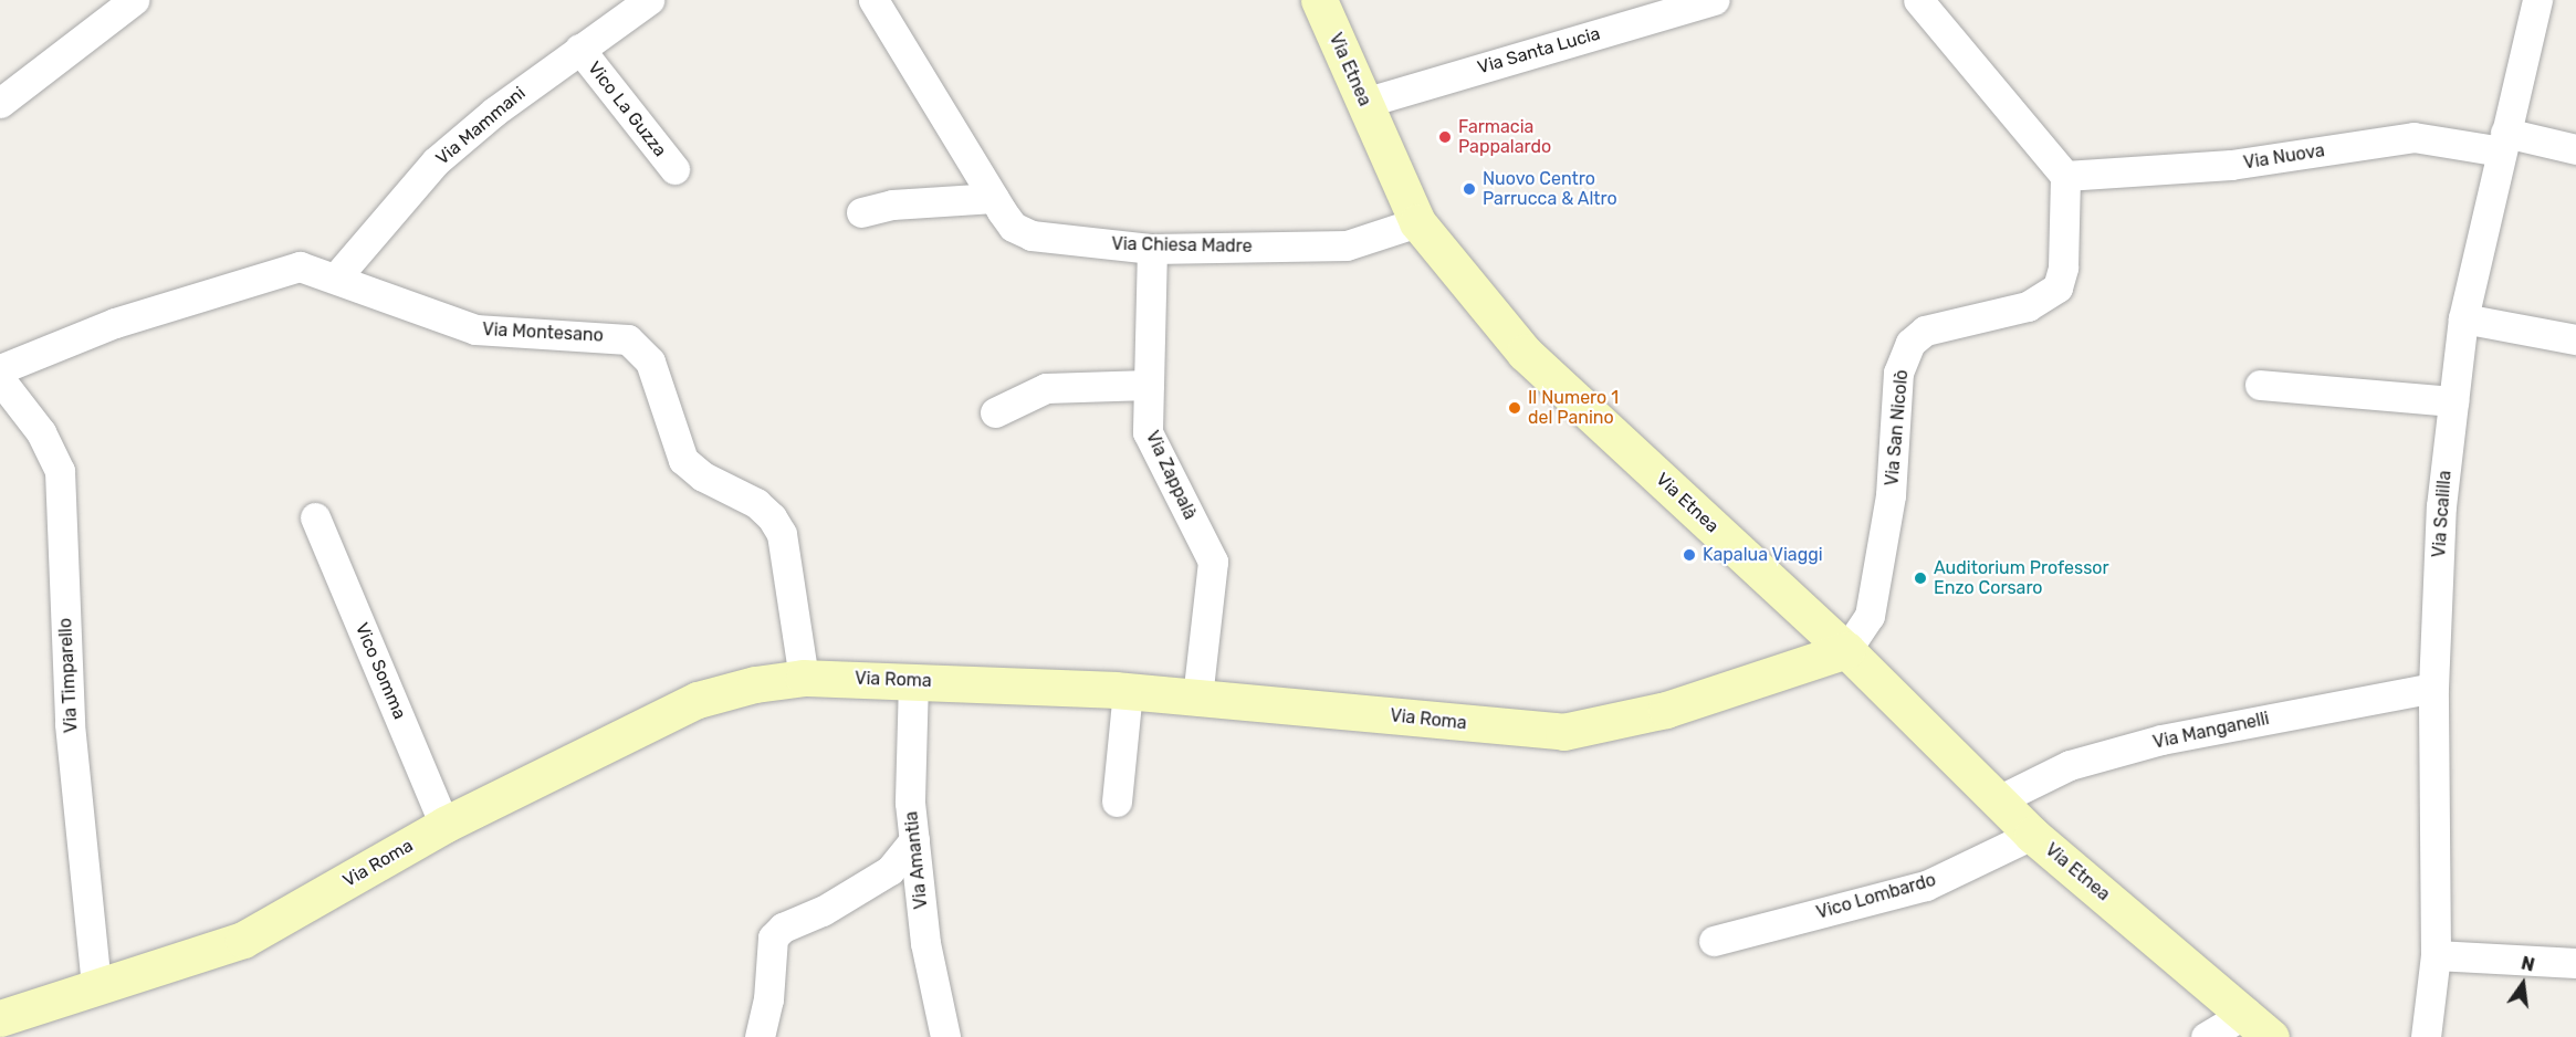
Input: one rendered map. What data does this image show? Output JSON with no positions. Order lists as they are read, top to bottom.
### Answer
{
  "streets": {
    "main road": ["Via Etnea", "Via Roma"],
    "street": [
      "Via Santa Lucia",
      "Vico La Guzza",
      "Via Mammani",
      "Via Nuova",
      "Via Chiesa Madre",
      "Via Montesano",
      "Via San Nicolò",
      "Via Zappalà",
      "Via Scalilla",
      "Vico Somma",
      "Via Timparello",
      "Via Manganelli",
      "Via Amantia",
      "Vico Lombardo"
    ]
  },
  "crossings": [
    ["Via Santa Lucia", "Via Etnea"],
    ["Via Etnea", "Via Chiesa Madre"],
    ["Via Etnea", "Via San Nicolò"],
    ["Via Etnea", "Via Roma"],
    ["Via Etnea", "Via Manganelli"],
    ["Via Etnea", "Vico Lombardo"],
    ["Vico La Guzza", "Via Mammani"],
    ["Via Mammani", "Via Montesano"],
    ["Via Nuova", "Via San Nicolò"],
    ["Via Nuova", "Via Scalilla"],
    ["Via Chiesa Madre", "Via Zappalà"],
    ["Via Montesano", "Via Roma"],
    ["Via San Nicolò", "Via Roma"],
    ["Via Zappalà", "Via Roma"],
    ["Via Scalilla", "Via Manganelli"],
    ["Vico Somma", "Via Roma"],
    ["Via Timparello", "Via Roma"],
    ["Via Roma", "Via Amantia"]
  ],
  "places": [
    "Farmacia Pappalardo",
    "Nuovo Centro Parrucca & Altro",
    "Il Numero 1 del Panino",
    "Kapalua Viaggi",
    "Auditorium Professor Enzo Corsaro"
  ],
  "north": "top"
}
